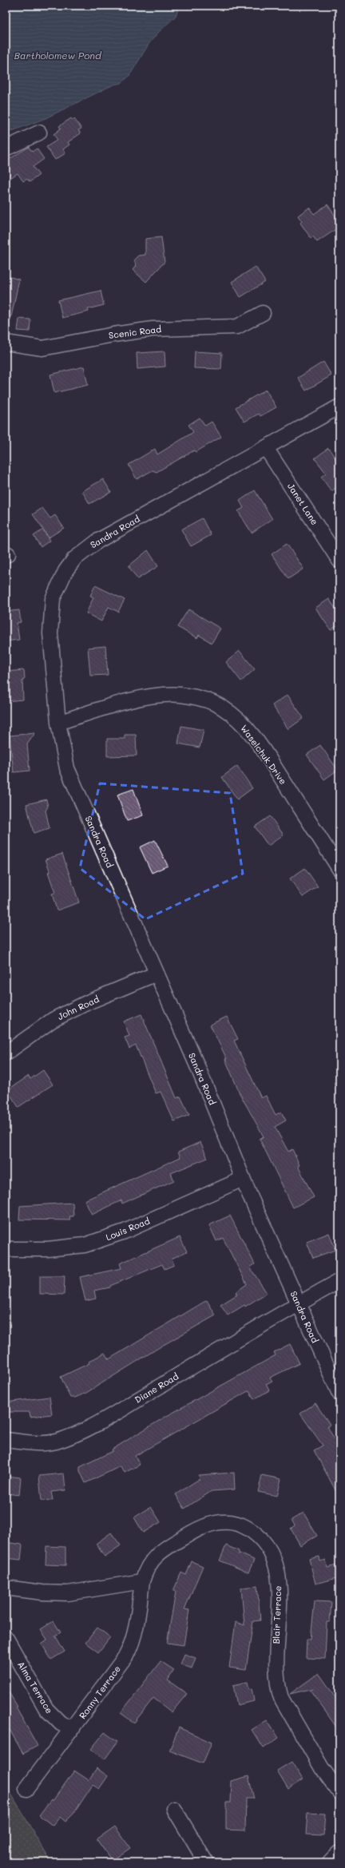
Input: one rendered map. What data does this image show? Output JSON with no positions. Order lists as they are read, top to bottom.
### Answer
{
  "streets": {
    "street": [
      "Scenic Road",
      "Janet Lane",
      "Sandra Road",
      "Waselchuk Drive",
      "John Road",
      "Louis Road",
      "Diane Road",
      "Blair Terrace",
      "Alma Terrace",
      "Ronny Terrace"
    ]
  },
  "crossings": [
    ["Janet Lane", "Sandra Road"],
    ["Sandra Road", "Waselchuk Drive"],
    ["Sandra Road", "John Road"],
    ["Sandra Road", "Louis Road"],
    ["Sandra Road", "Diane Road"],
    ["Blair Terrace", "Ronny Terrace"],
    ["Alma Terrace", "Ronny Terrace"]
  ],
  "water": ["Bartholomew Pond"]
}
